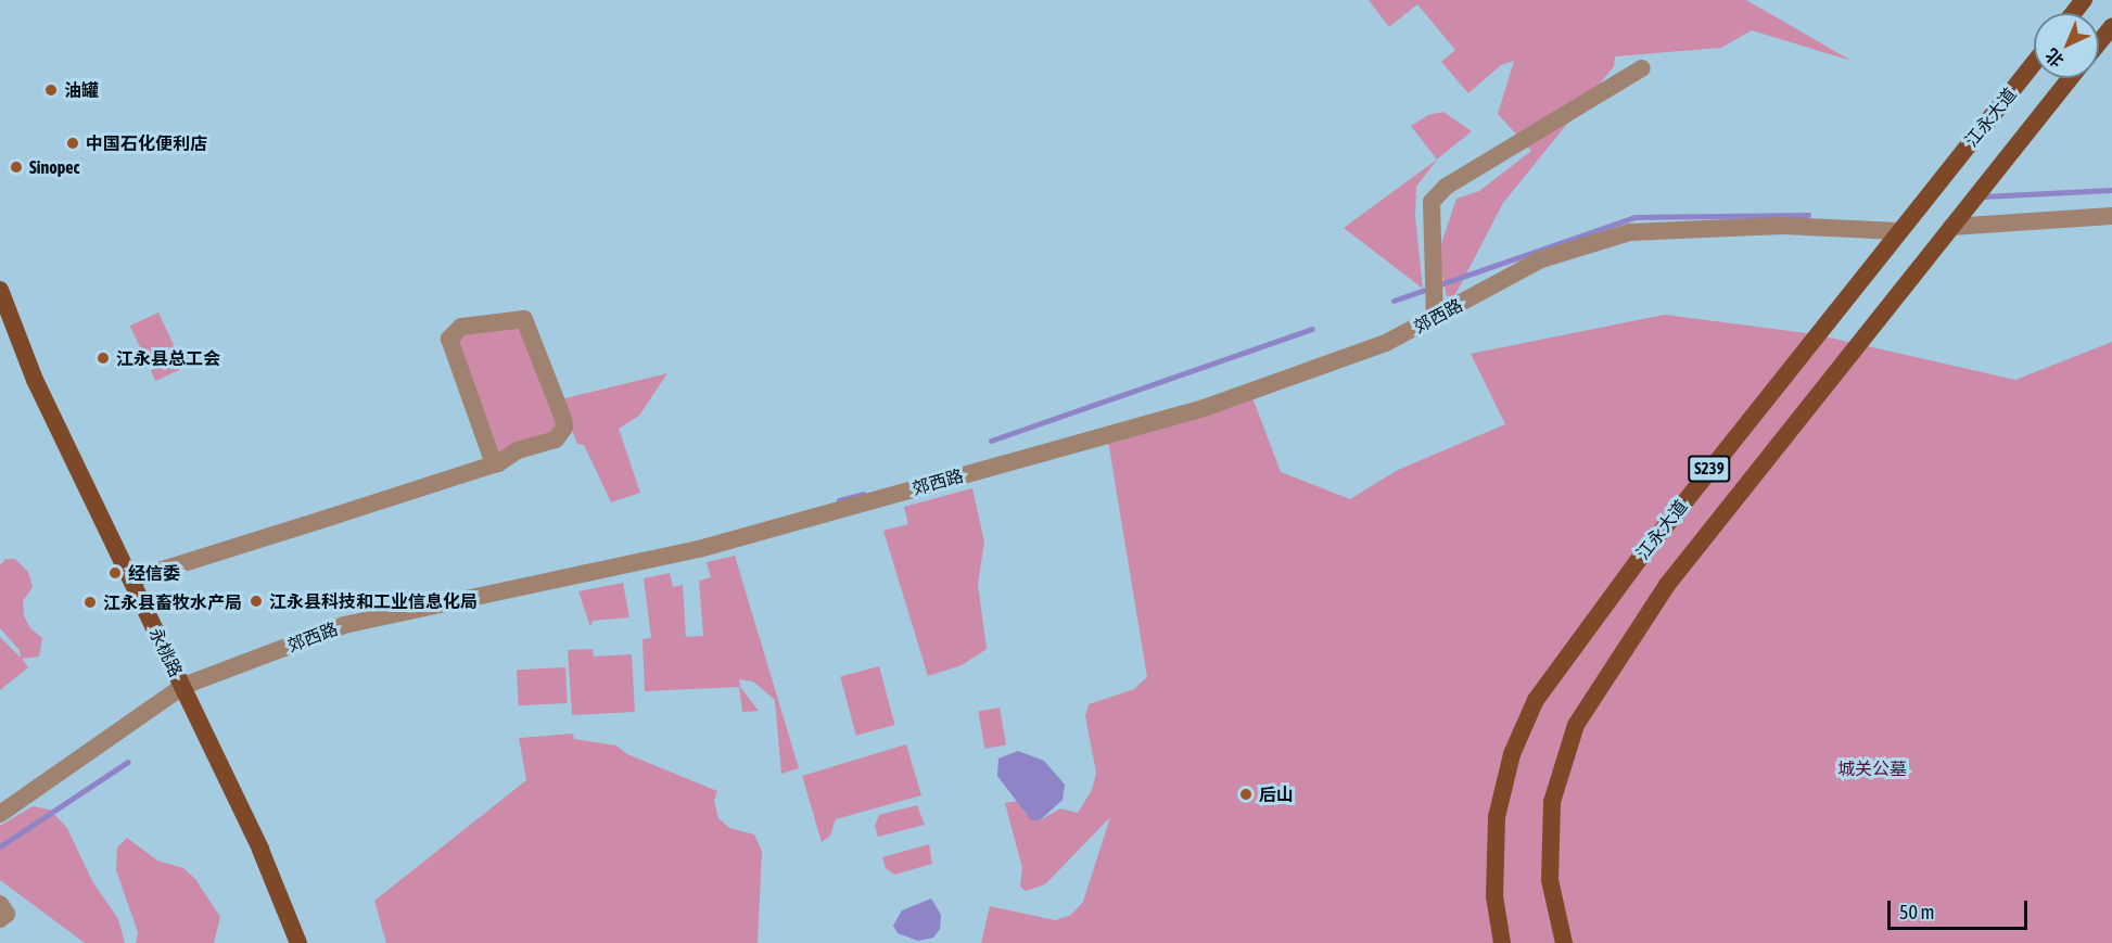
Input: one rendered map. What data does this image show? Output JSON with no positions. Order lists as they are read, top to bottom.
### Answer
{
  "streets": {
    "main road": ["江永大道", "S239", "永桃路"],
    "street": ["郊西路"]
  },
  "crossings": [
    ["江永大道", "郊西路"],
    ["郊西路", "永桃路"]
  ],
  "parks": ["城关公墓"],
  "places": [
    "油罐",
    "中国石化便利店",
    "Sinopec",
    "江永县总工会",
    "经信委",
    "江永县科技和工业信息化局",
    "江永县畜牧水产局",
    "后山"
  ],
  "scale_bar": "50 m",
  "north": "bottom left"
}
